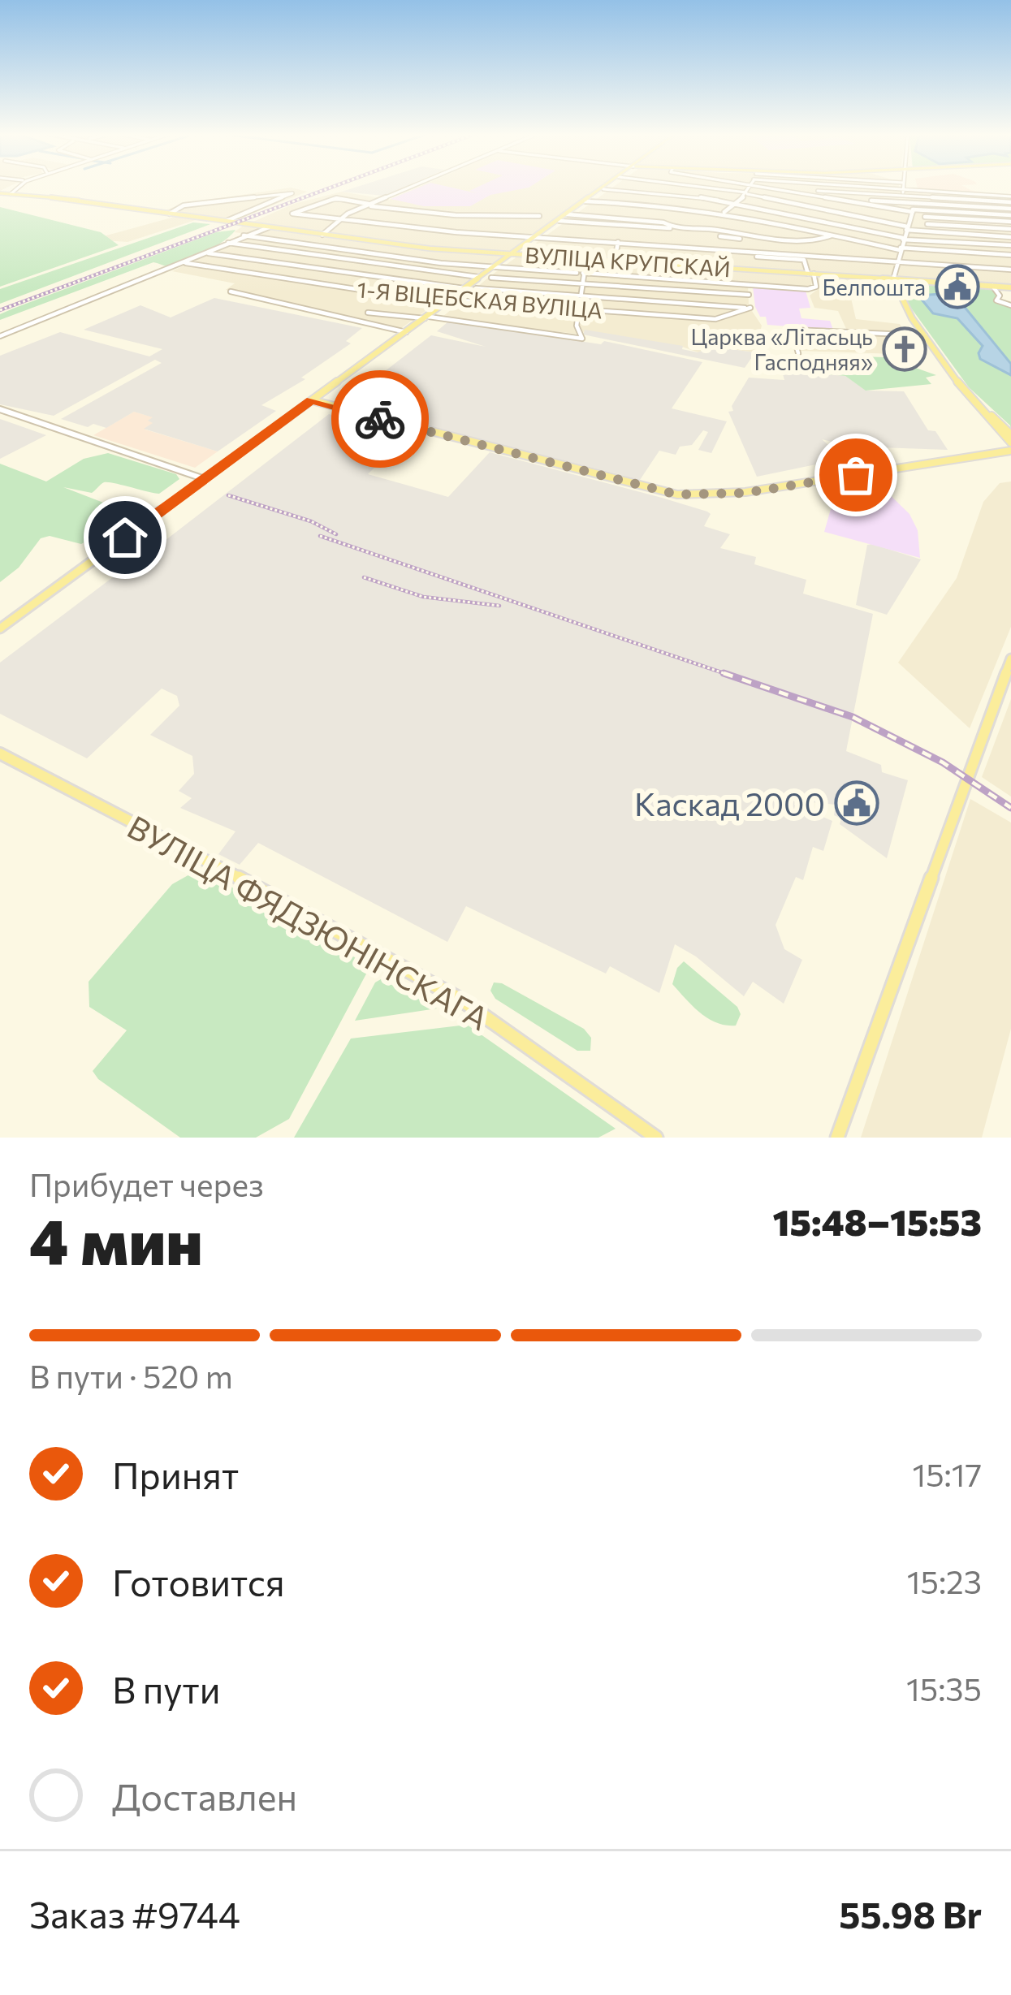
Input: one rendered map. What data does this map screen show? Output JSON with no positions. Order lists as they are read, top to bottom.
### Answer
{
  "streets": {
    "main road": ["ВУЛІЦА КРУПСКАЙ", "ВУЛІЦА ФЯДЗЮНІНСКАГА"],
    "street": ["1-Я ВІЦЕБСКАЯ ВУЛІЦА"]
  },
  "places": {
    "public building": ["Белпошта", "Каскад 2000"],
    "church": ["Царква «Літасьць Гасподняя»"]
  },
  "page": {
    "heading": ["4 мин", "Прибудет через", "15:48–15:53"],
    "panel": ["Заказ #9744", "55.98 Br"],
    "bar": "В пути · 520 m",
    "list": [
      ["Принят", "15:17"],
      ["Готовится", "15:23"],
      ["В пути", "15:35"],
      "Доставлен"
    ]
  }
}
